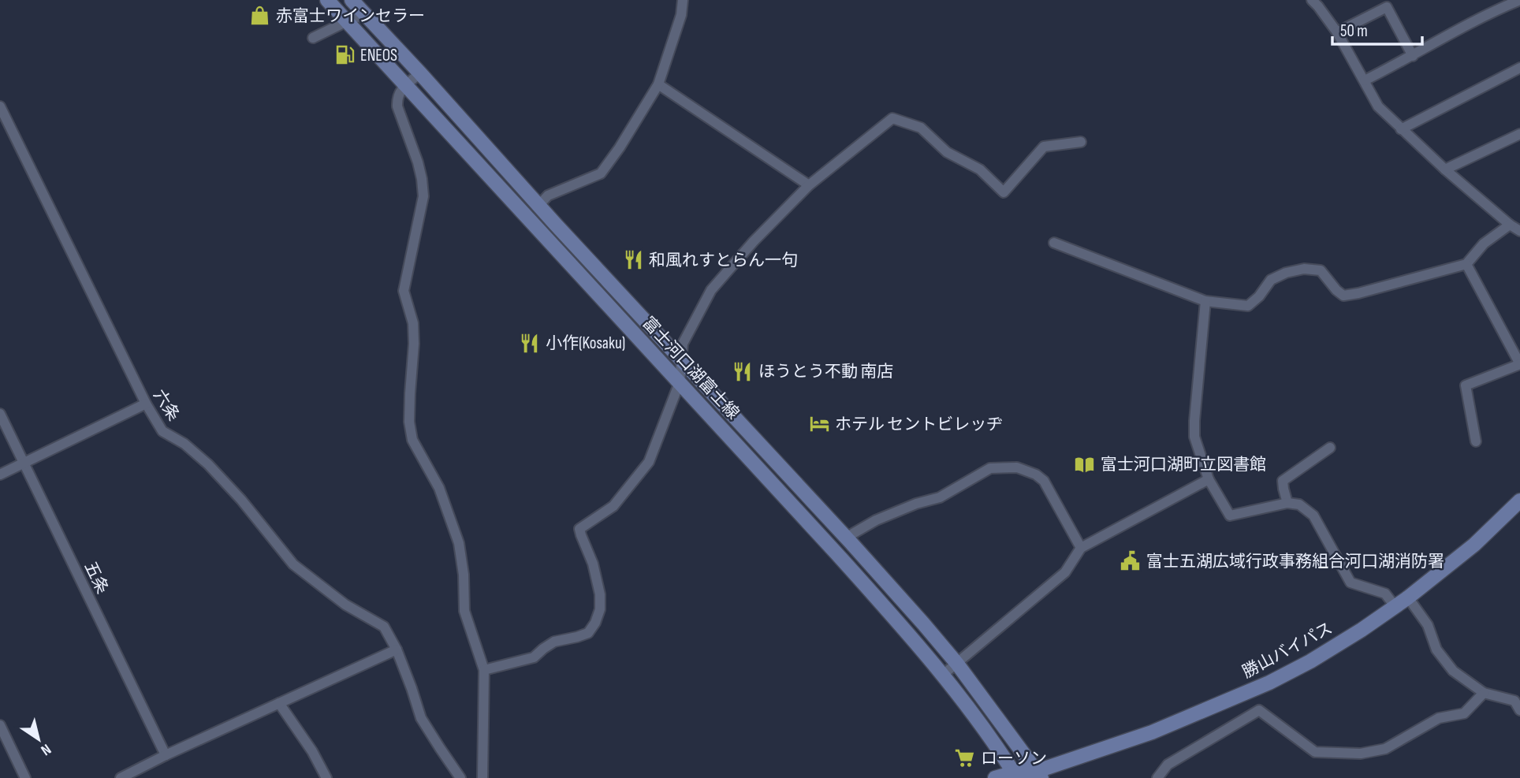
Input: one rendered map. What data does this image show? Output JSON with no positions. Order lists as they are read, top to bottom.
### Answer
{
  "streets": {
    "main road": ["富士河口湖富士線", "勝山バイパス"],
    "street": ["六条", "五条"]
  },
  "crossings": [
    ["富士河口湖富士線", "勝山バイパス"]
  ],
  "places": {
    "shop": ["赤富士ワインセラー"],
    "fuel station": ["ENEOS"],
    "restaurant": ["和風れすとらん一句", "小作(Kosaku)", "ほうとう不動 南店"],
    "hotel": ["ホテル セントビレッヂ"],
    "library": ["富士河口湖町立図書館"],
    "public building": ["富士五湖広域行政事務組合河口湖消防署"],
    "supermarket": ["ローソン"]
  },
  "scale_bar": "50 m",
  "north": "bottom right"
}
